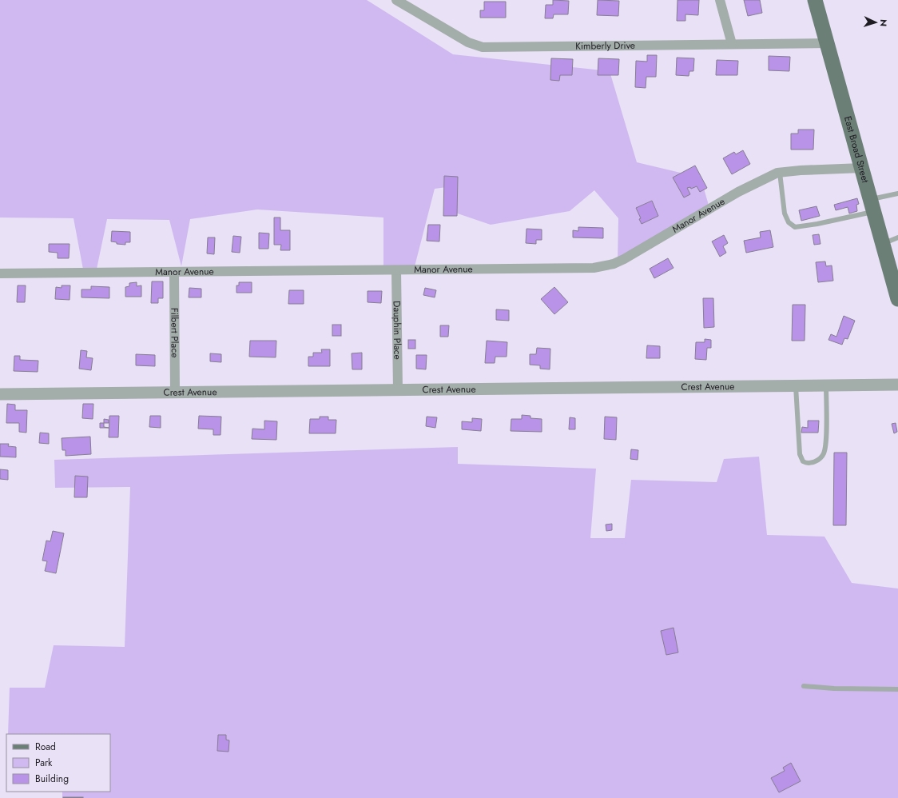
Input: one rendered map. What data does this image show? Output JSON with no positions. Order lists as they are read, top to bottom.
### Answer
{
  "streets": {
    "main road": ["East Broad Street"],
    "street": [
      "Kimberly Drive",
      "Manor Avenue",
      "Dauphin Place",
      "Filbert Place",
      "Crest Avenue"
    ]
  },
  "crossings": [
    ["Kimberly Drive", "East Broad Street"],
    ["East Broad Street", "Manor Avenue"],
    ["Manor Avenue", "Dauphin Place"],
    ["Manor Avenue", "Filbert Place"],
    ["Dauphin Place", "Crest Avenue"],
    ["Filbert Place", "Crest Avenue"]
  ],
  "legend": ["Road", "Park", "Building"],
  "north": "right"
}
